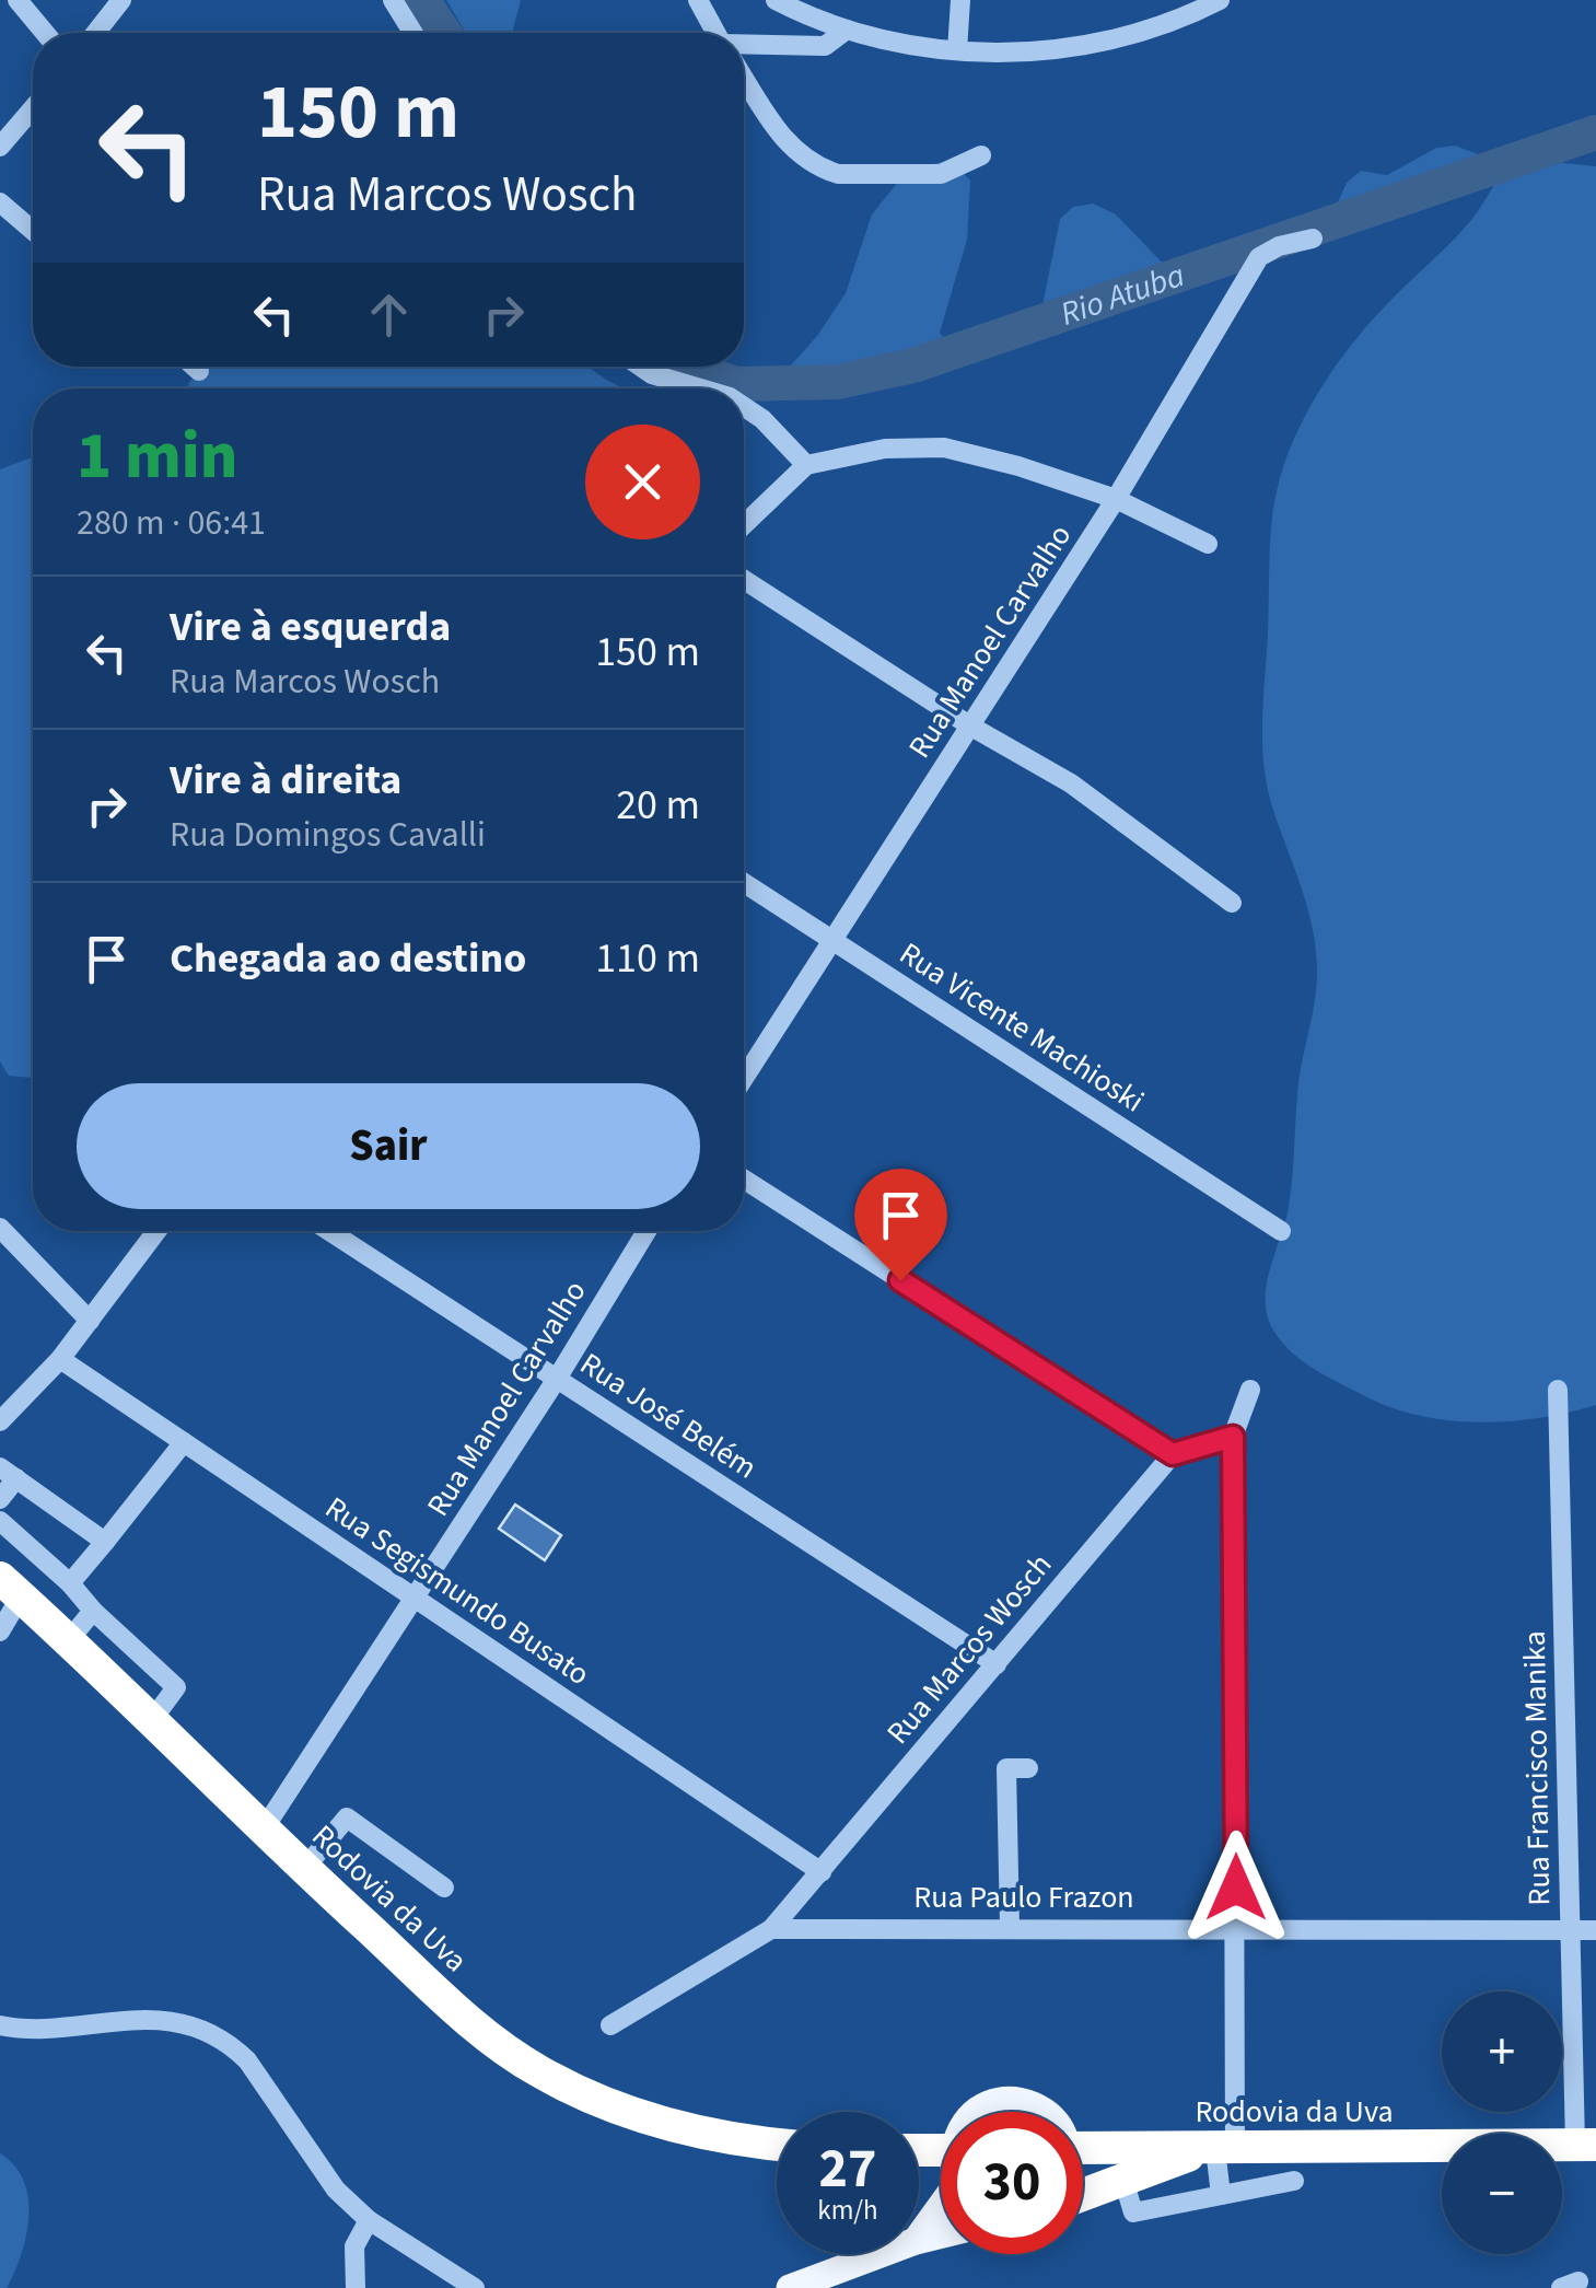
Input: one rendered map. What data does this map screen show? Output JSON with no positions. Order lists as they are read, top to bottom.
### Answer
{
  "streets": {
    "highway": ["Rodovia da Uva"],
    "street": [
      "Rua Manoel Carvalho",
      "Rua Vicente Machioski",
      "Rua José Belém",
      "Rua Segismundo Busato",
      "Rua Marcos Wosch",
      "Rua Francisco Manika",
      "Rua Paulo Frazon"
    ]
  },
  "crossings": [
    ["Rua Manoel Carvalho", "Rua Vicente Machioski"],
    ["Rua Manoel Carvalho", "Rua José Belém"],
    ["Rua Manoel Carvalho", "Rua Segismundo Busato"],
    ["Rua Manoel Carvalho", "Rodovia da Uva"],
    ["Rua José Belém", "Rua Marcos Wosch"],
    ["Rua Segismundo Busato", "Rua Marcos Wosch"],
    ["Rua Marcos Wosch", "Rua Paulo Frazon"],
    ["Rua Francisco Manika", "Rua Paulo Frazon"],
    ["Rua Francisco Manika", "Rodovia da Uva"]
  ],
  "water": ["Rio Atuba"],
  "page": {
    "turn": ["150 m", "Rua Marcos Wosch"],
    "heading": ["1 min", "280 m · 06:41"],
    "list": [
      {
        "name": "Vire à esquerda",
        "note": "Rua Marcos Wosch",
        "value": "150 m"
      },
      {
        "name": "Vire à direita",
        "note": "Rua Domingos Cavalli",
        "value": "20 m"
      },
      {
        "name": "Chegada ao destino",
        "value": "110 m"
      }
    ],
    "buttons": "Sair",
    "map_buttons": ["+", "−"],
    "speed": "27 km/h",
    "limit": "30"
  }
}
